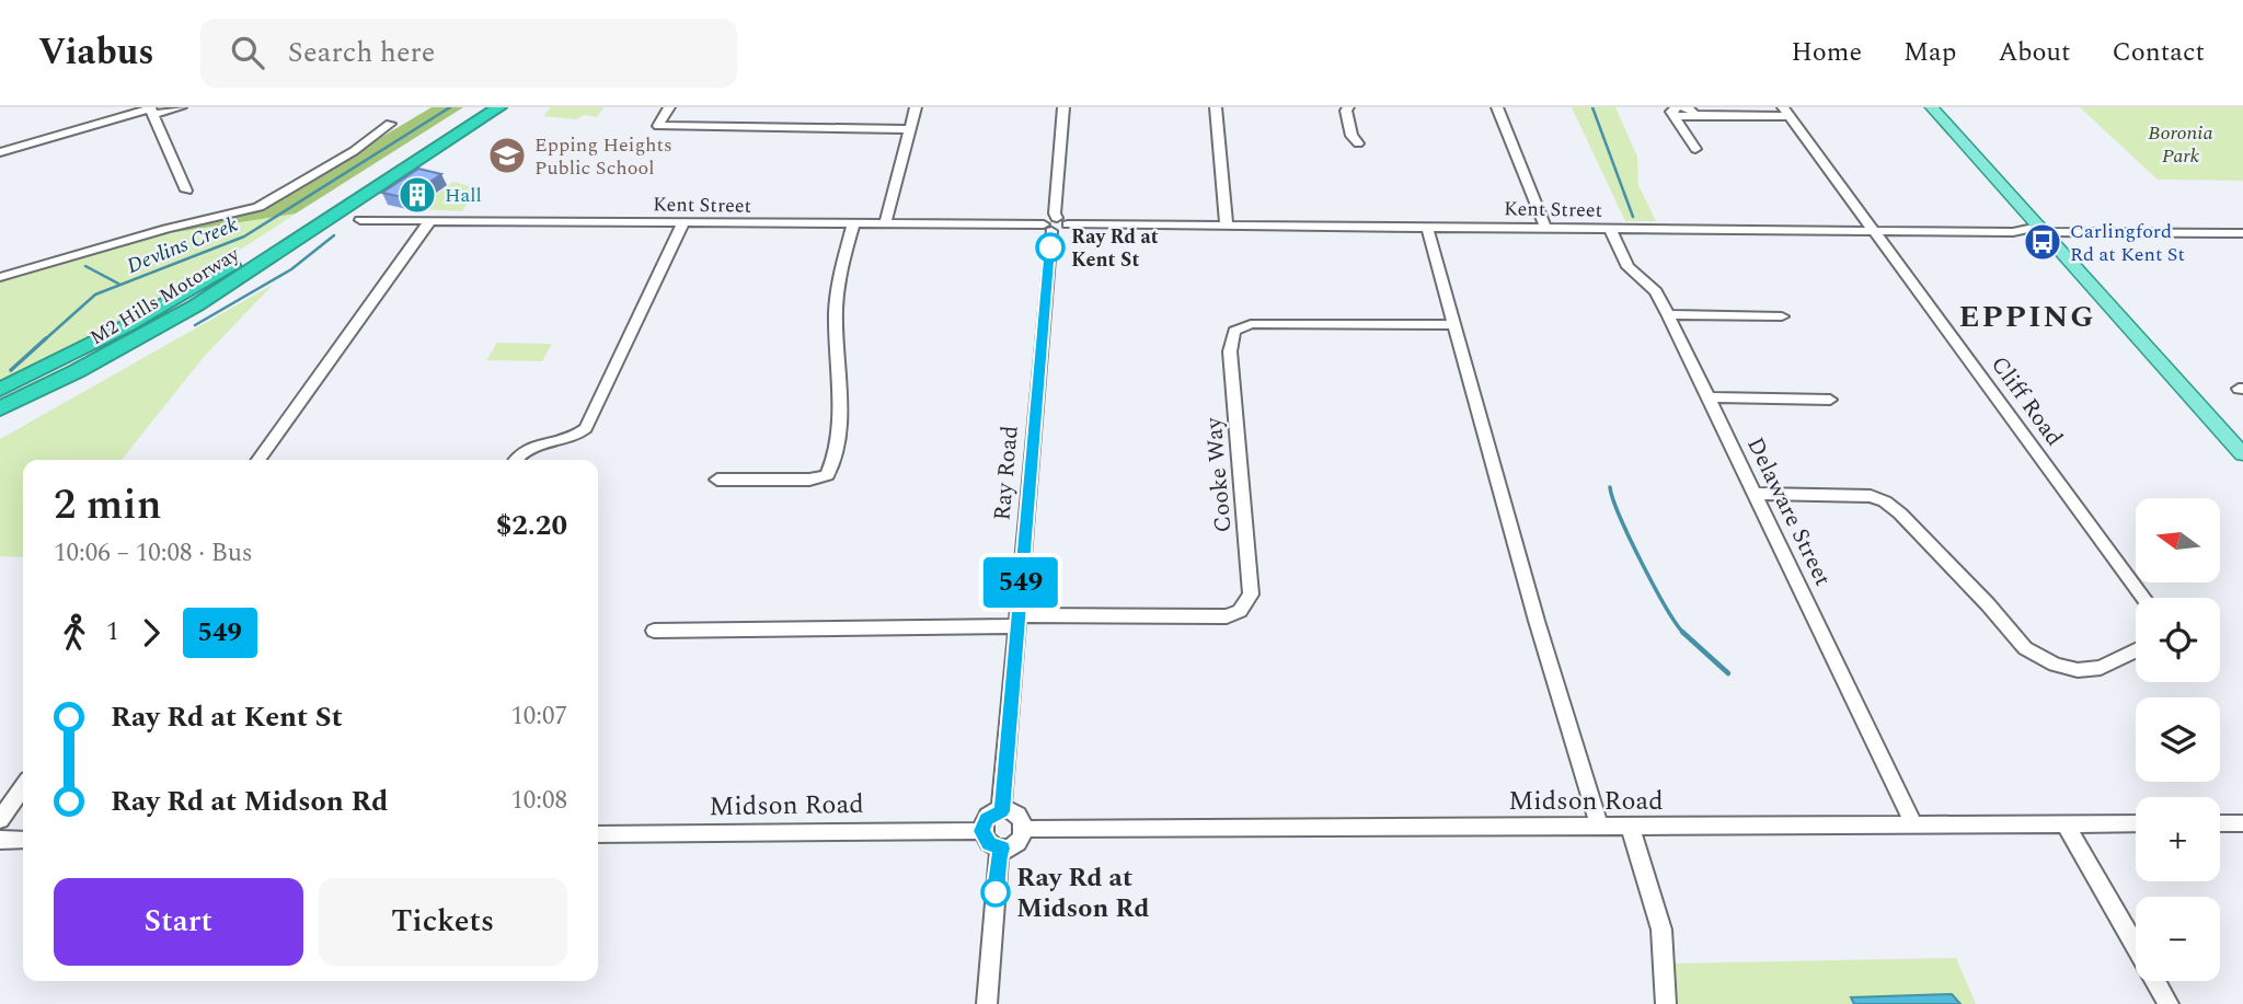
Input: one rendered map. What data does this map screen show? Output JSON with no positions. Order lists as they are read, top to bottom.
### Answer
{
  "streets": {
    "highway": ["M2 Hills Motorway"],
    "street": [
      "Kent Street",
      "Cliff Road",
      "Ray Road",
      "Cooke Way",
      "Delaware Street",
      "Midson Road"
    ]
  },
  "crossings": [
    ["Kent Street", "Cliff Road"],
    ["Kent Street", "Ray Road"],
    ["Kent Street", "Delaware Street"],
    ["Ray Road", "Cooke Way"],
    ["Ray Road", "Midson Road"],
    ["Delaware Street", "Midson Road"]
  ],
  "districts": ["EPPING"],
  "water": ["Devlins Creek"],
  "parks": ["Boronia Park"],
  "places": {
    "school or university": ["Epping Heights Public School"],
    "building": ["Hall"],
    "bus stop": ["Carlingford Rd at Kent St"],
    "other": ["Ray Rd at Kent St", "Ray Rd at Midson Rd"]
  },
  "lines": ["bus line 549"],
  "north": "left",
  "page": {
    "header": "Viabus",
    "search": "Search here",
    "nav": [
      "Home",
      "Map",
      "About",
      "Contact"
    ],
    "on_map": "549",
    "heading": ["2 min", "10:06 – 10:08 · Bus", "$2.20"],
    "map_buttons": ["+", "−"],
    "legs": ["1", "549"],
    "list": [
      {
        "name": "Ray Rd at Kent St",
        "value": "10:07"
      },
      {
        "name": "Ray Rd at Midson Rd",
        "value": "10:08"
      }
    ],
    "buttons": ["Start", "Tickets"]
  }
}
